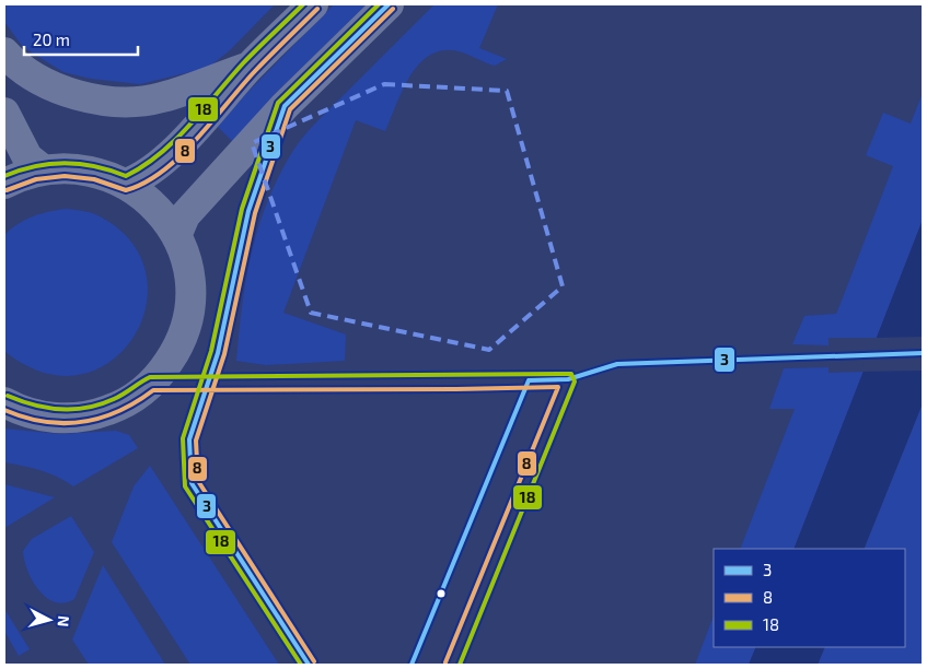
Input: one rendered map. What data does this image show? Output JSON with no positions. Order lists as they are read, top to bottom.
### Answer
{
  "lines": ["transit line 3", "transit line 18", "transit line 8"],
  "legend": ["3", "8", "18"],
  "scale_bar": "20 m",
  "north": "right"
}
